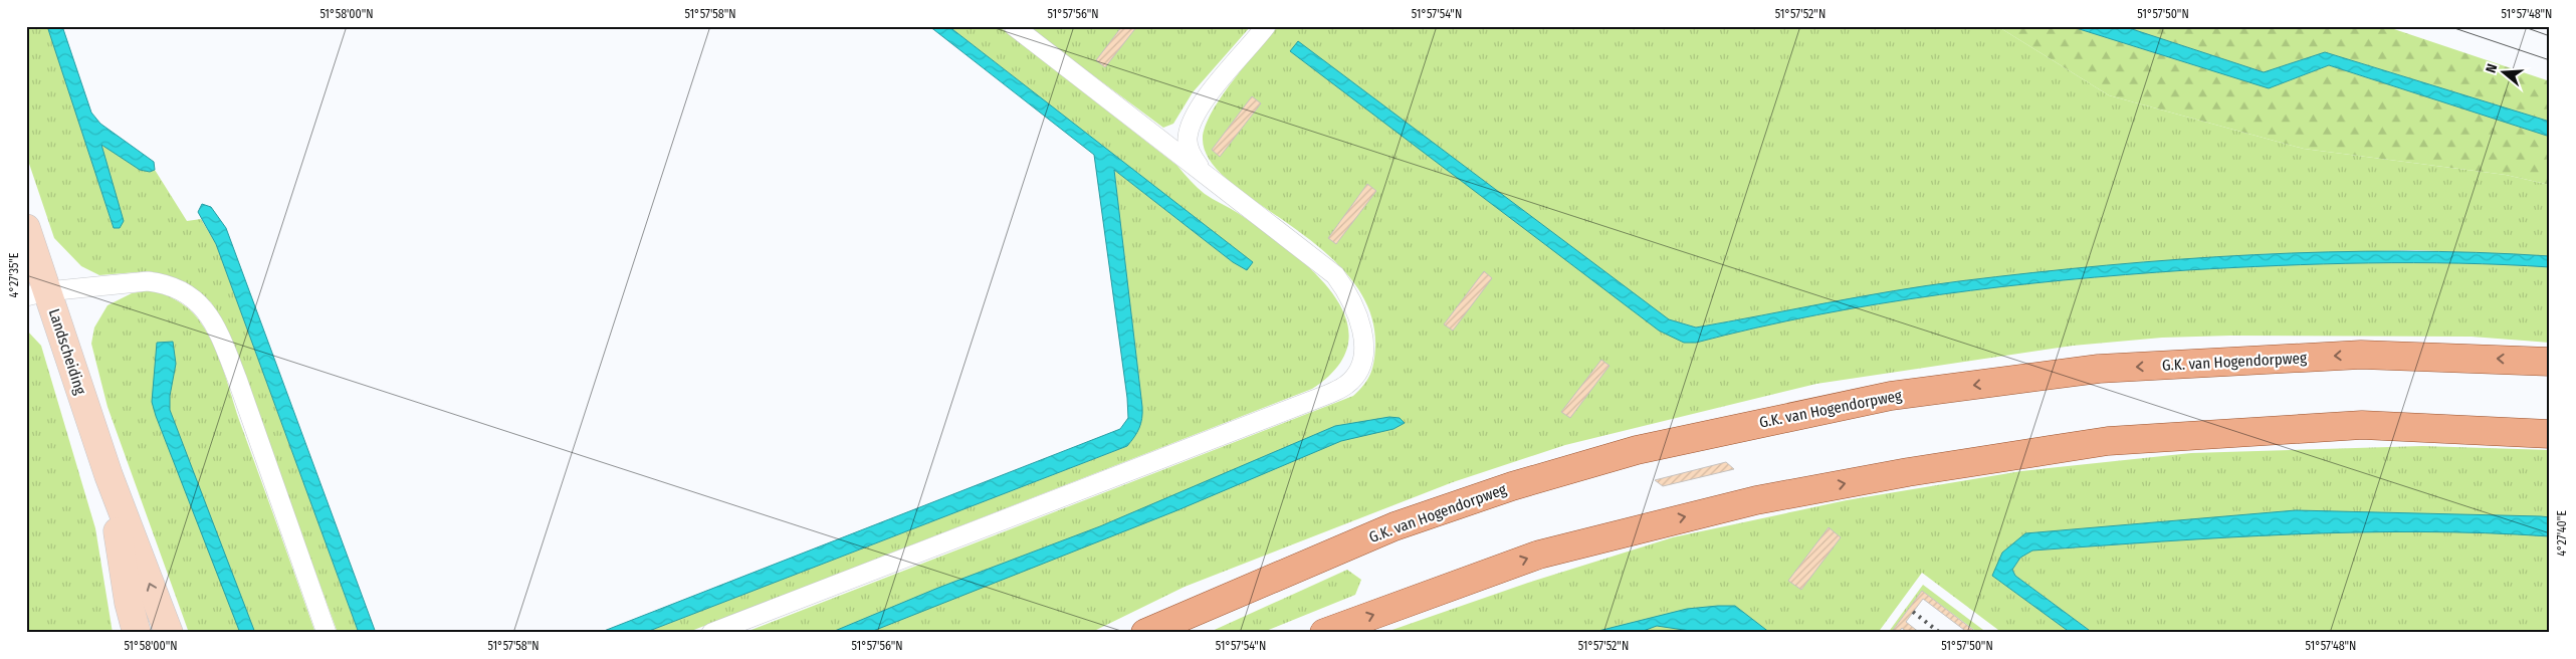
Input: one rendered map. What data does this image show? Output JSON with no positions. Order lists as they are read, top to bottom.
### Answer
{
  "streets": {
    "main road": ["G.K. van Hogendorpweg"],
    "street": ["Landscheiding"]
  },
  "north": "left",
  "coordinates": [
    "51°58'00\"N",
    "51°57'58\"N",
    "51°57'56\"N",
    "51°57'54\"N",
    "51°57'52\"N",
    "51°57'50\"N",
    "51°57'48\"N",
    "4°27'35\"E",
    "4°27'40\"E"
  ]
}
